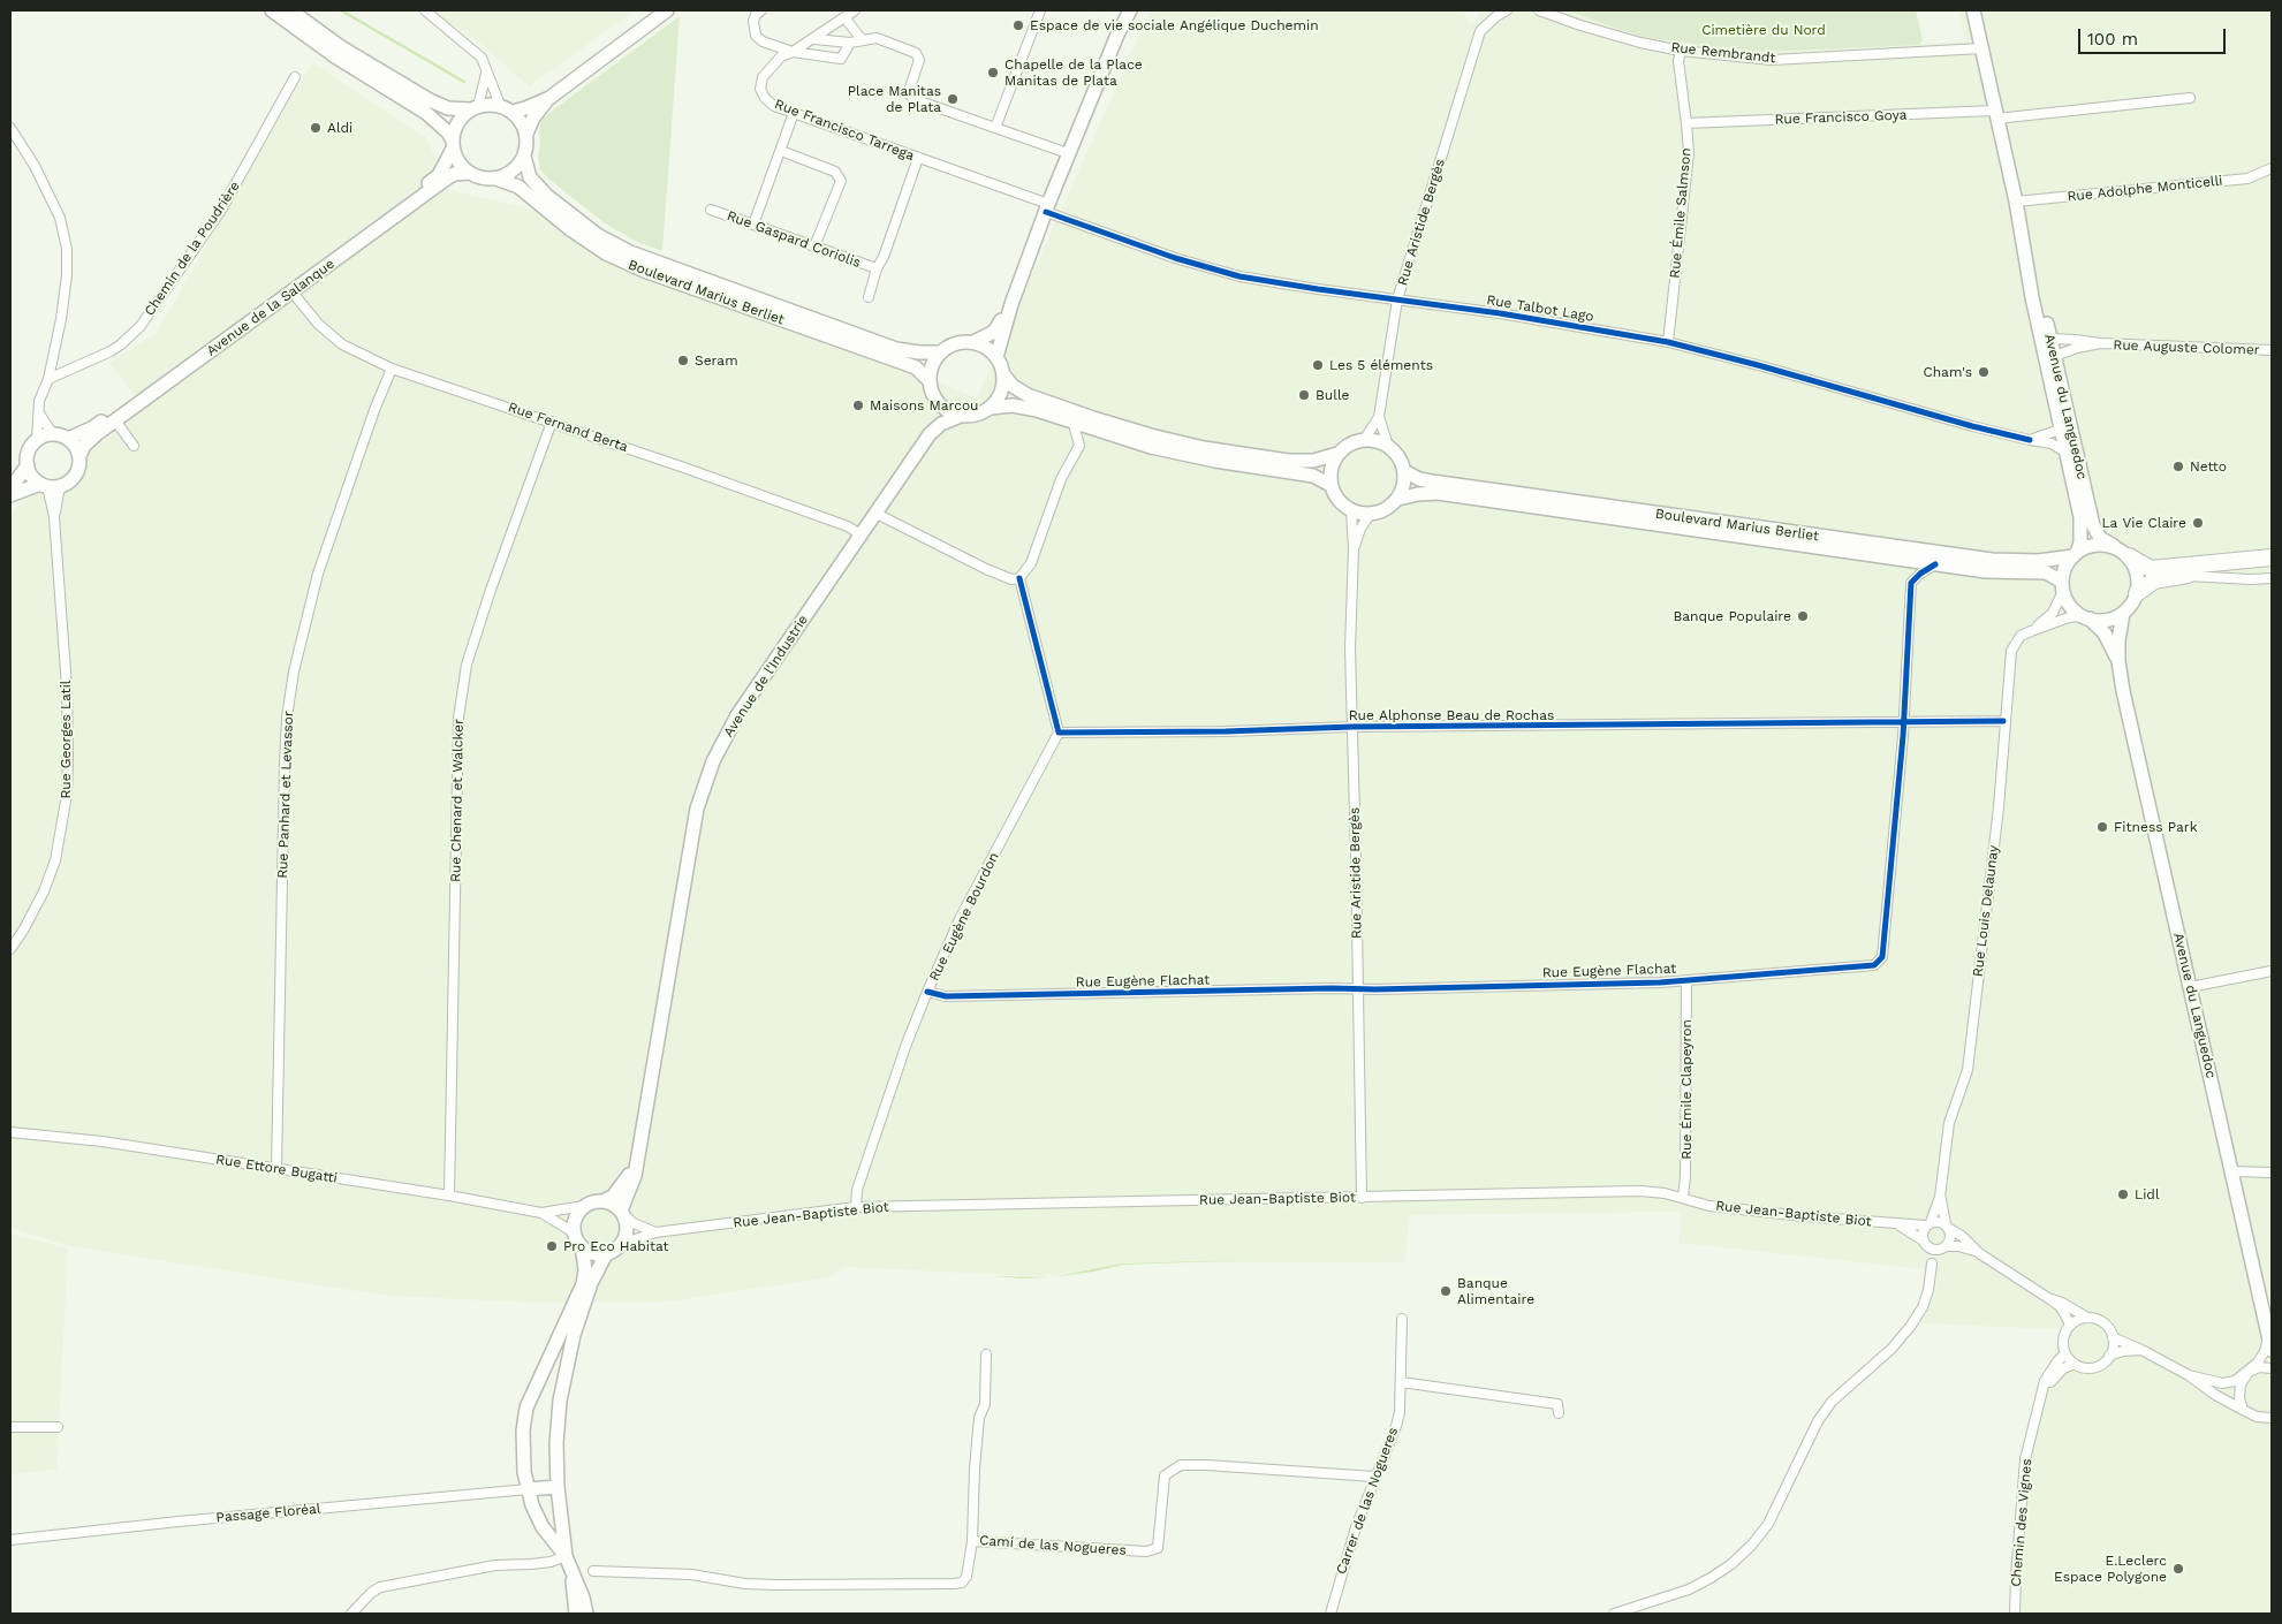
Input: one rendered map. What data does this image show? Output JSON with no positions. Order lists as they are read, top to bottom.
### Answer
{
  "streets": {
    "main road": [
      "Boulevard Marius Berliet",
      "Avenue de la Salanque",
      "Avenue du Languedoc",
      "Avenue de l'Industrie"
    ],
    "street": [
      "Rue Rembrandt",
      "Rue Francisco Goya",
      "Rue Francisco Tarrega",
      "Rue Adolphe Monticelli",
      "Rue Émile Salmson",
      "Rue Aristide Bergès",
      "Rue Gaspard Coriolis",
      "Chemin de la Poudrière",
      "Rue Talbot Lago",
      "Rue Auguste Colomer",
      "Rue Fernand Berta",
      "Rue Alphonse Beau de Rochas",
      "Rue Georges Latil",
      "Rue Panhard et Levassor",
      "Rue Chenard et Walcker",
      "Rue Louis Delaunay",
      "Rue Eugène Bourdon",
      "Rue Eugène Flachat",
      "Rue Émile Clapeyron",
      "Rue Ettore Bugatti",
      "Rue Jean-Baptiste Biot",
      "Carrer de las Nogueres",
      "Passage Floréal",
      "Chemin des Vignes",
      "Camí de las Nogueres"
    ]
  },
  "crossings": [
    ["Rue Rembrandt", "Rue Émile Salmson"],
    ["Rue Rembrandt", "Avenue du Languedoc"],
    ["Rue Francisco Goya", "Rue Émile Salmson"],
    ["Rue Francisco Goya", "Avenue du Languedoc"],
    ["Rue Francisco Tarrega", "Rue Gaspard Coriolis"],
    ["Rue Francisco Tarrega", "Rue Talbot Lago"],
    ["Rue Adolphe Monticelli", "Avenue du Languedoc"],
    ["Rue Émile Salmson", "Rue Talbot Lago"],
    ["Rue Aristide Bergès", "Boulevard Marius Berliet"],
    ["Rue Aristide Bergès", "Rue Talbot Lago"],
    ["Rue Aristide Bergès", "Rue Alphonse Beau de Rochas"],
    ["Rue Aristide Bergès", "Rue Eugène Flachat"],
    ["Rue Aristide Bergès", "Rue Jean-Baptiste Biot"],
    ["Boulevard Marius Berliet", "Avenue de la Salanque"],
    ["Boulevard Marius Berliet", "Avenue du Languedoc"],
    ["Boulevard Marius Berliet", "Avenue de l'Industrie"],
    ["Boulevard Marius Berliet", "Rue Louis Delaunay"],
    ["Boulevard Marius Berliet", "Rue Eugène Flachat"],
    ["Avenue de la Salanque", "Rue Fernand Berta"],
    ["Avenue de la Salanque", "Rue Georges Latil"],
    ["Rue Talbot Lago", "Avenue du Languedoc"],
    ["Rue Auguste Colomer", "Avenue du Languedoc"],
    ["Avenue du Languedoc", "Rue Louis Delaunay"],
    ["Rue Fernand Berta", "Avenue de l'Industrie"],
    ["Rue Fernand Berta", "Rue Panhard et Levassor"],
    ["Rue Fernand Berta", "Rue Chenard et Walcker"],
    ["Avenue de l'Industrie", "Rue Ettore Bugatti"],
    ["Avenue de l'Industrie", "Rue Jean-Baptiste Biot"],
    ["Rue Alphonse Beau de Rochas", "Rue Louis Delaunay"],
    ["Rue Alphonse Beau de Rochas", "Rue Eugène Bourdon"],
    ["Rue Alphonse Beau de Rochas", "Rue Eugène Flachat"],
    ["Rue Panhard et Levassor", "Rue Ettore Bugatti"],
    ["Rue Chenard et Walcker", "Rue Ettore Bugatti"],
    ["Rue Louis Delaunay", "Rue Jean-Baptiste Biot"],
    ["Rue Eugène Bourdon", "Rue Eugène Flachat"],
    ["Rue Eugène Bourdon", "Rue Jean-Baptiste Biot"],
    ["Rue Eugène Flachat", "Rue Émile Clapeyron"],
    ["Rue Émile Clapeyron", "Rue Jean-Baptiste Biot"],
    ["Rue Ettore Bugatti", "Rue Jean-Baptiste Biot"],
    ["Carrer de las Nogueres", "Camí de las Nogueres"]
  ],
  "parks": ["Cimetière du Nord"],
  "places": [
    "Espace de vie sociale Angélique Duchemin",
    "Chapelle de la Place Manitas de Plata",
    "Place Manitas de Plata",
    "Aldi",
    "Seram",
    "Les 5 éléments",
    "Cham's",
    "Bulle",
    "Maisons Marcou",
    "Netto",
    "La Vie Claire",
    "Banque Populaire",
    "Fitness Park",
    "Lidl",
    "Pro Eco Habitat",
    "Banque Alimentaire",
    "E.Leclerc Espace Polygone"
  ],
  "scale_bar": "100 m"
}
